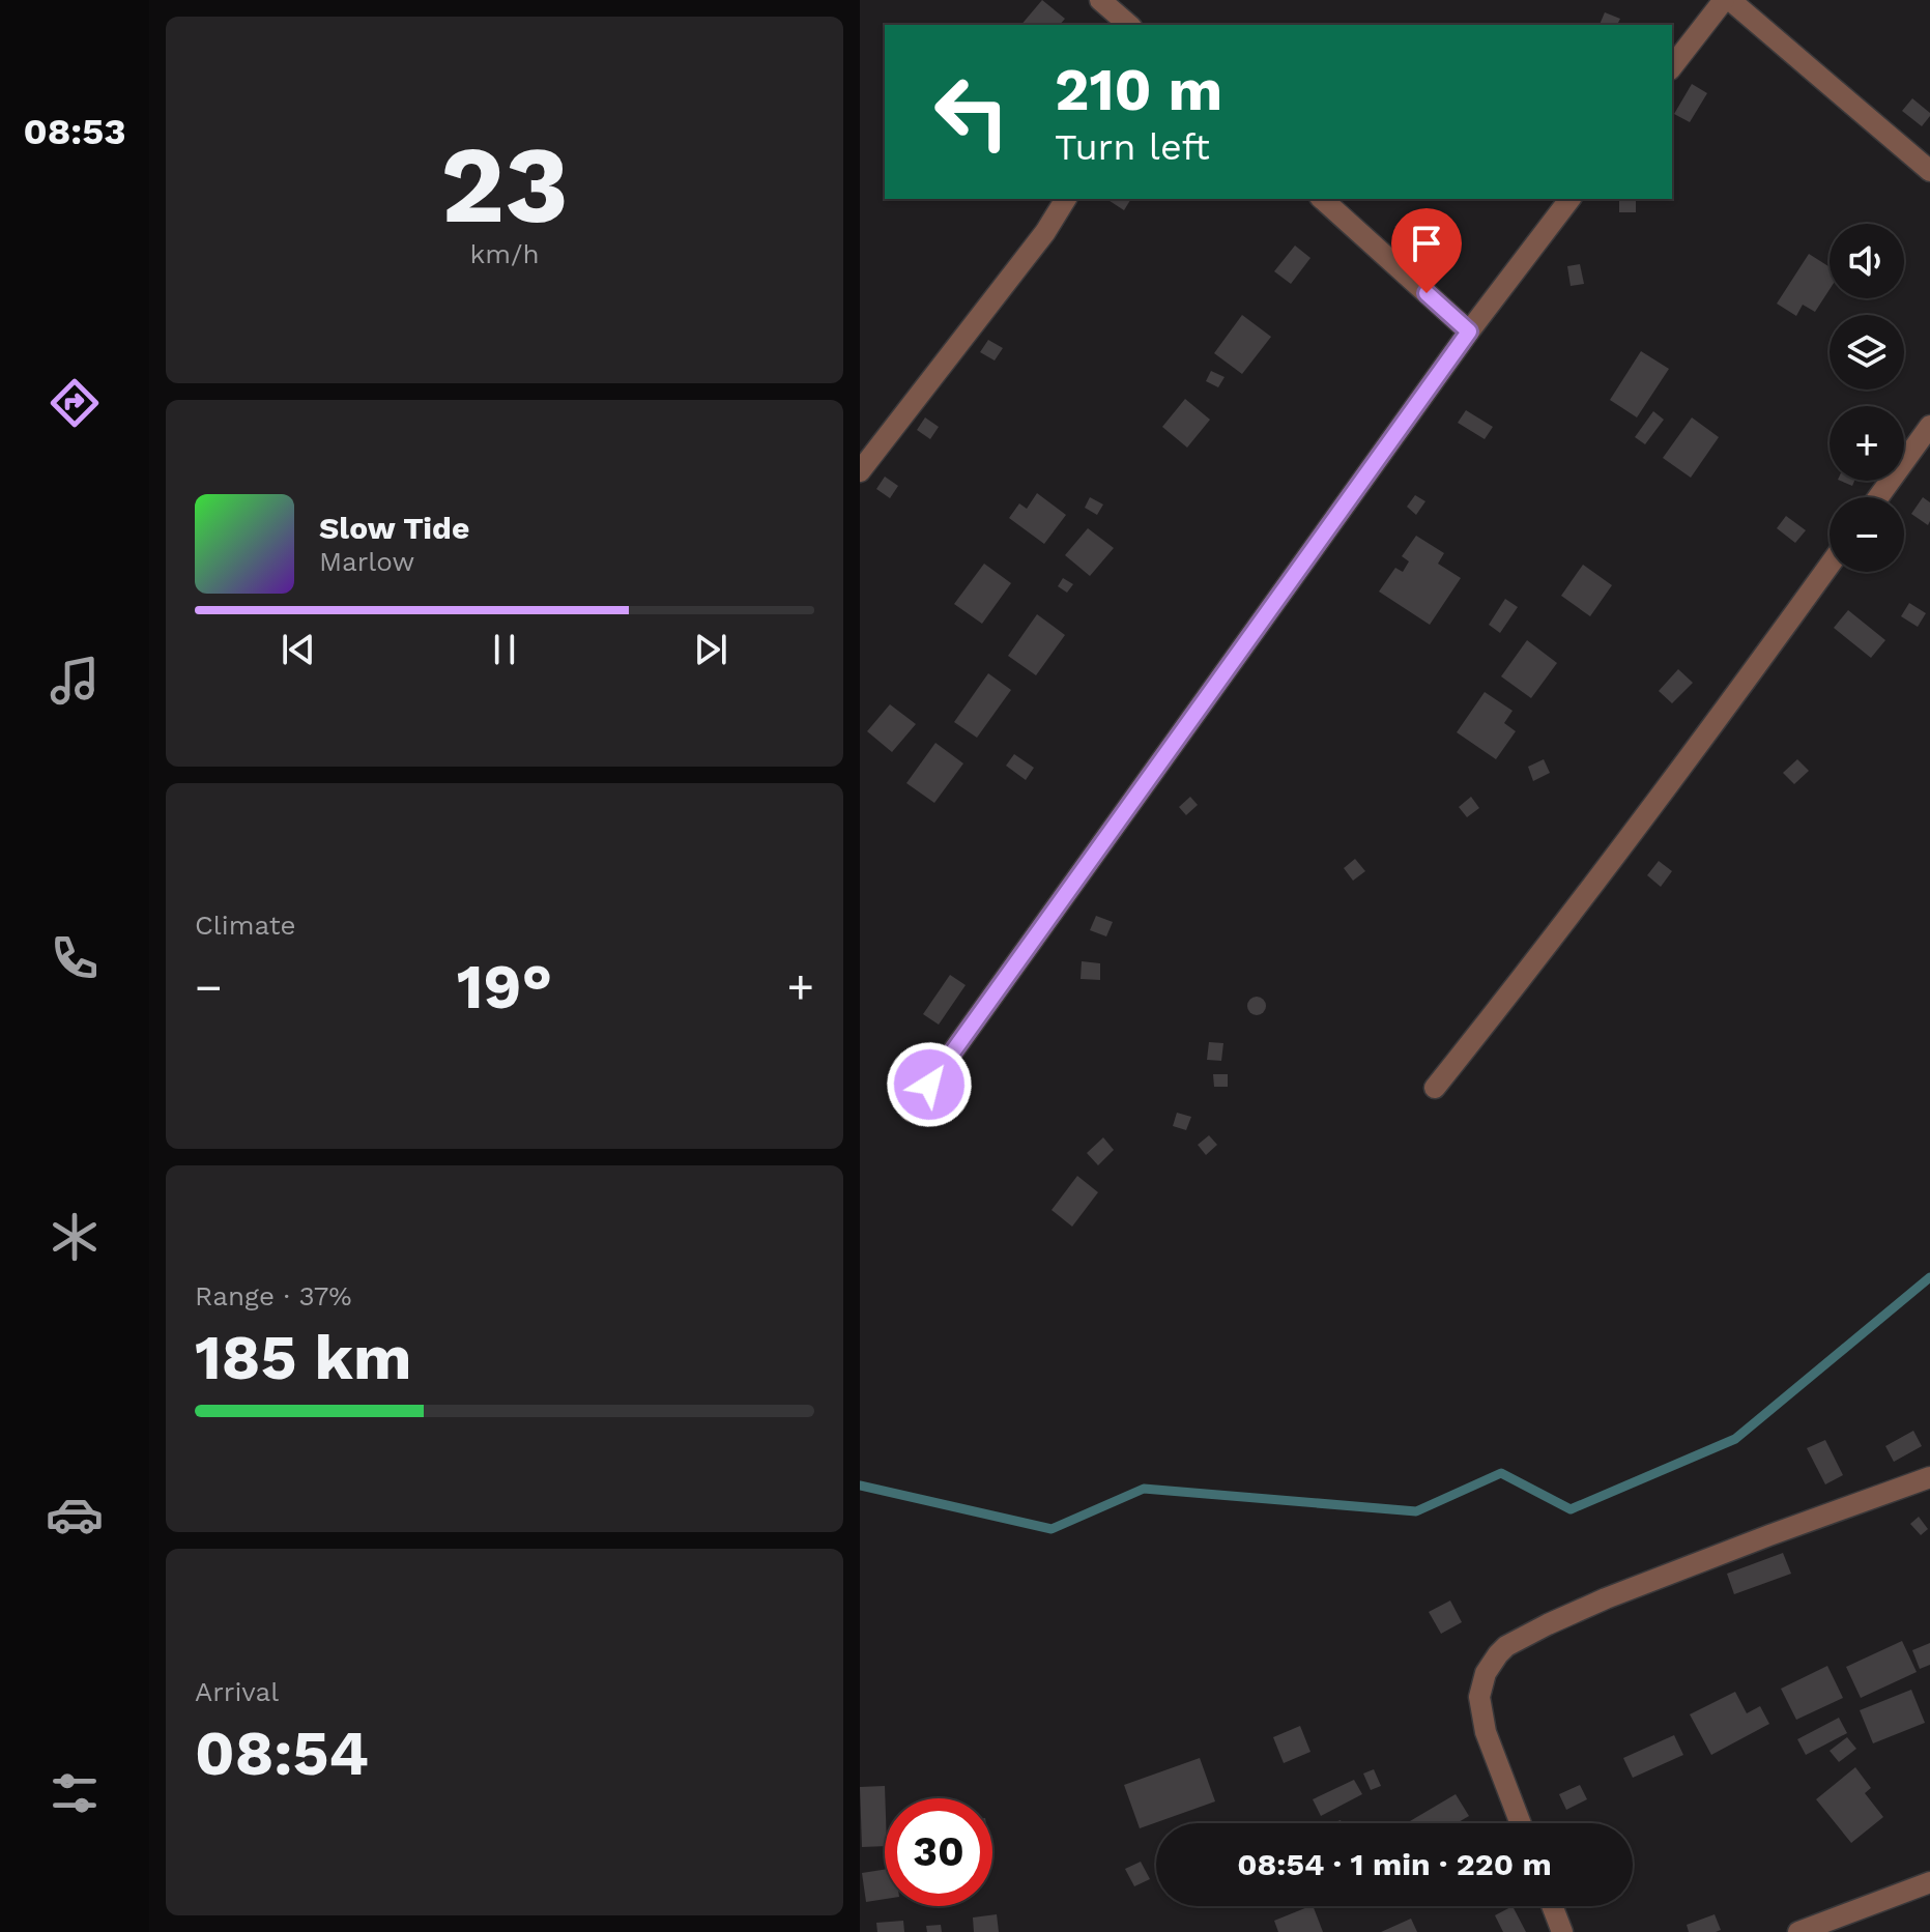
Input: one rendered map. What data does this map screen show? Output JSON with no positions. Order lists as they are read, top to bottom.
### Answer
{
  "page": {
    "tabs": "08:53",
    "tile": [
      ["23", "km/h"],
      "Climate",
      ["Range · 37%", "185 km"],
      ["Arrival", "08:54"]
    ],
    "turn": ["210 m", "Turn left"],
    "map_buttons": ["+", "−"],
    "song": ["Slow Tide", "Marlow"],
    "heat": ["−", "19°", "+"],
    "limit": "30",
    "trip": "08:54 · 1 min · 220 m"
  }
}
